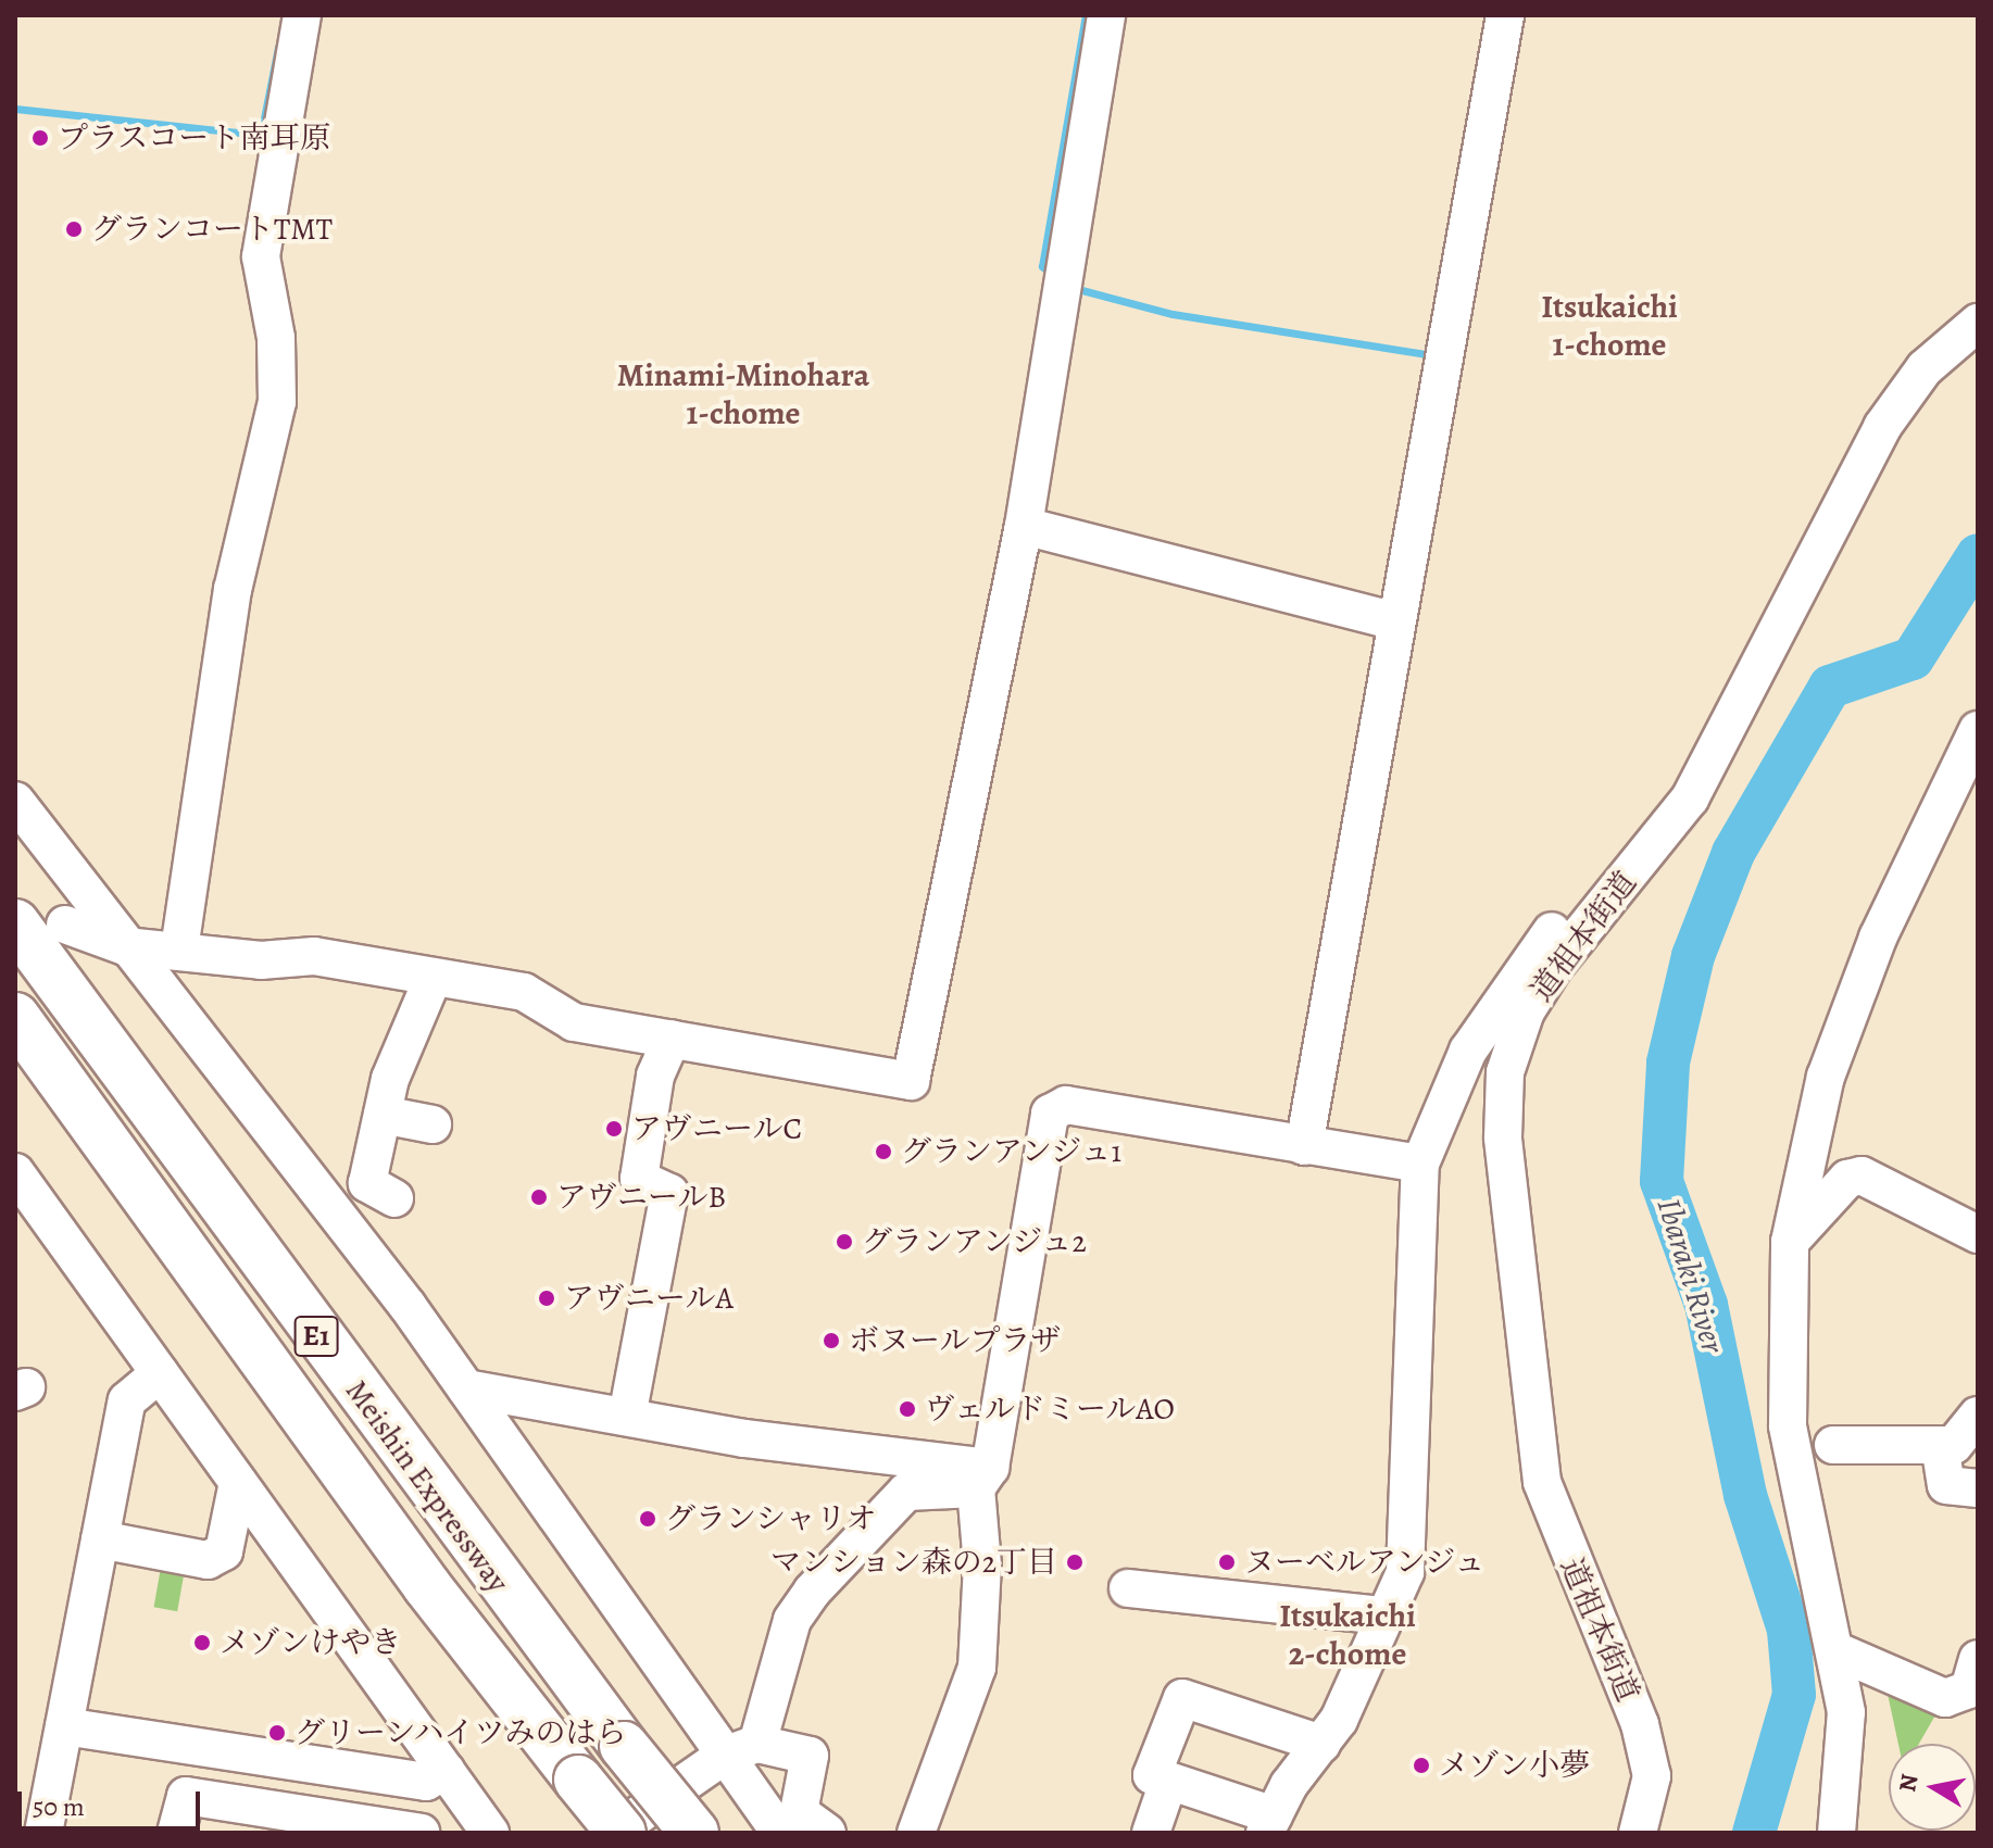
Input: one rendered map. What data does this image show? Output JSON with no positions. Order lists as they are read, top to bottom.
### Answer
{
  "streets": {
    "highway": ["E1", "Meishin Expressway"],
    "street": ["道祖本街道"]
  },
  "districts": ["Itsukaichi 1-chome", "Minami-Minohara 1-chome", "Itsukaichi 2-chome"],
  "water": ["Ibaraki River"],
  "places": [
    "プラスコート南耳原",
    "グランコートTMT",
    "アヴニールC",
    "グランアンジュ1",
    "アヴニールB",
    "グランアンジュ2",
    "アヴニールA",
    "ボヌールプラザ",
    "ヴェルドミールAO",
    "グランシャリオ",
    "マンション森の2丁目",
    "ヌーベルアンジュ",
    "メゾンけやき",
    "グリーンハイツみのはら",
    "メゾン小夢"
  ],
  "scale_bar": "50 m",
  "north": "left"
}
